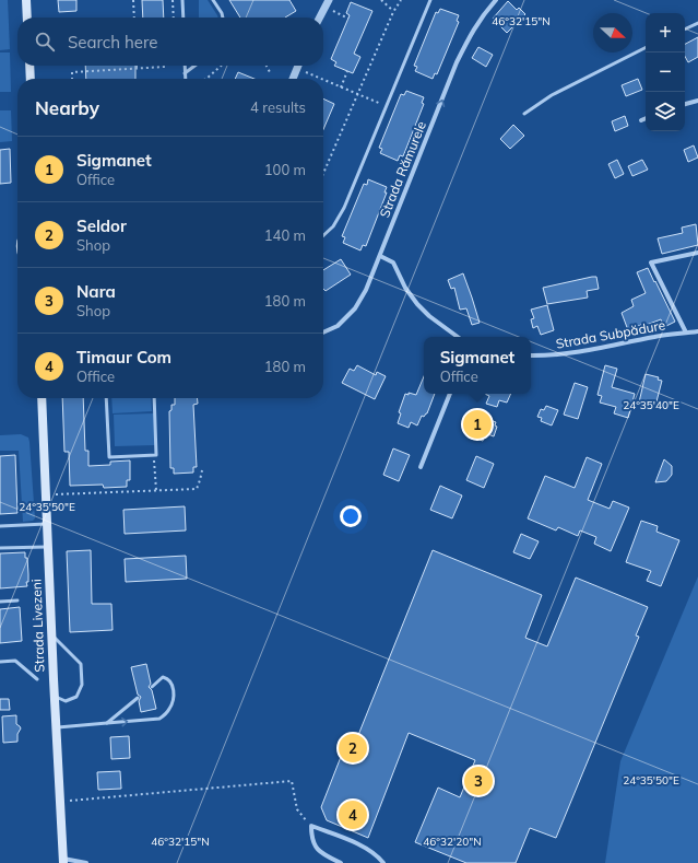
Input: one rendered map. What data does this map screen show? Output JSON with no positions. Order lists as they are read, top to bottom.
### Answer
{
  "streets": {
    "main road": ["Strada Livezeni"],
    "street": ["Strada Rămurele", "Strada Subpădure"]
  },
  "one_way": ["Strada Rămurele"],
  "north": "right",
  "page": {
    "map_buttons": ["+", "−"],
    "search": "Search here",
    "heading": ["Nearby", "4 results"],
    "list": [
      {
        "mark": "1",
        "name": "Sigmanet",
        "note": "Office",
        "value": "100 m"
      },
      {
        "mark": "2",
        "name": "Seldor",
        "note": "Shop",
        "value": "140 m"
      },
      {
        "mark": "3",
        "name": "Nara",
        "note": "Shop",
        "value": "180 m"
      },
      {
        "mark": "4",
        "name": "Timaur Com",
        "note": "Office",
        "value": "180 m"
      }
    ],
    "popup": ["Sigmanet", "Office"],
    "pins": [
      "1",
      "2",
      "3",
      "4"
    ]
  },
  "coordinates": [
    "46°32'15\"N",
    "24°35'40\"E",
    "24°35'50\"E",
    "46°32'20\"N"
  ]
}
